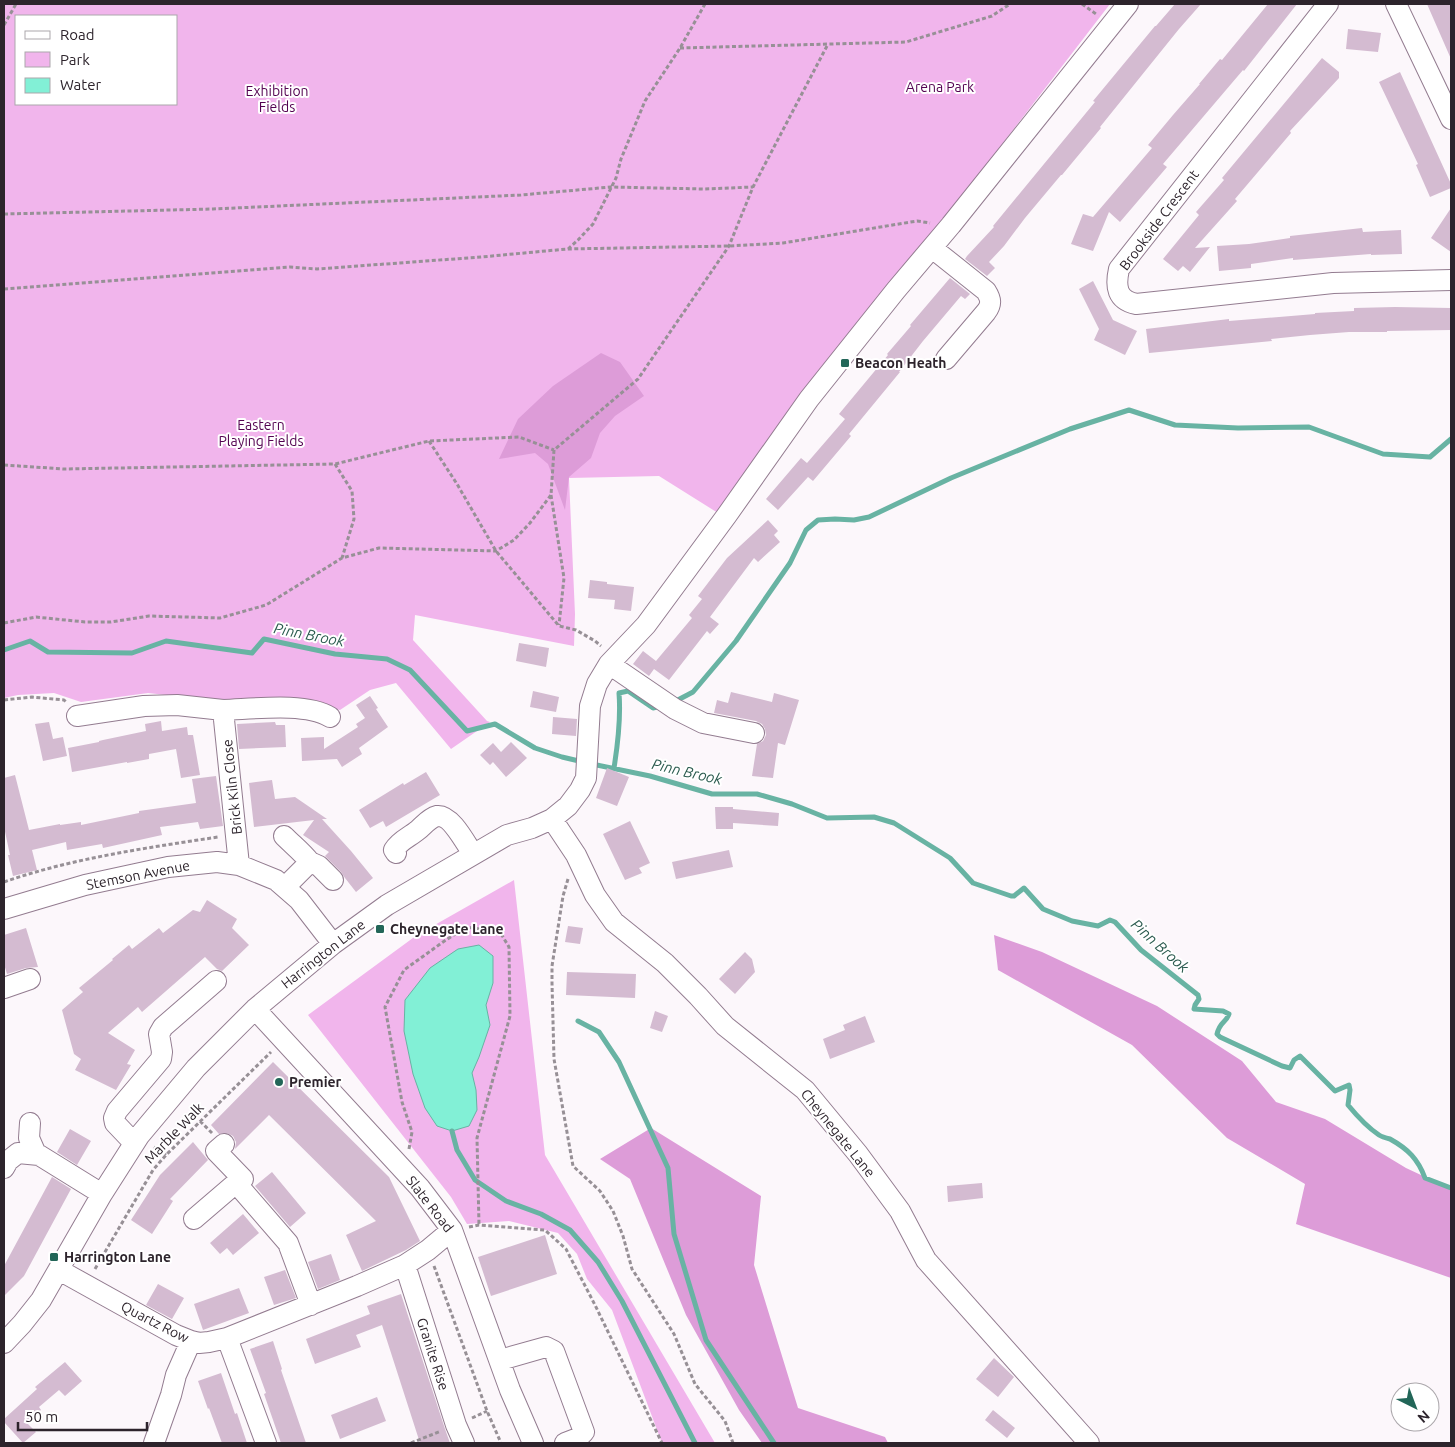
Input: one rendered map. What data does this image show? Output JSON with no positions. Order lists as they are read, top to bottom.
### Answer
{
  "streets": {
    "street": [
      "Brookside Crescent",
      "Brick Kiln Close",
      "Stemson Avenue",
      "Harrington Lane",
      "Cheynegate Lane",
      "Slate Road",
      "Quartz Row",
      "Granite Rise"
    ],
    "path": ["Marble Walk"]
  },
  "crossings": [
    ["Brick Kiln Close", "Stemson Avenue"],
    ["Stemson Avenue", "Harrington Lane"],
    ["Harrington Lane", "Cheynegate Lane"],
    ["Harrington Lane", "Slate Road"],
    ["Harrington Lane", "Quartz Row"],
    ["Marble Walk", "Slate Road"],
    ["Marble Walk", "Quartz Row"],
    ["Slate Road", "Quartz Row"],
    ["Quartz Row", "Granite Rise"]
  ],
  "water": ["Pinn Brook"],
  "parks": ["Arena Park", "Exhibition Fields", "Eastern Playing Fields"],
  "places": {
    "transit": ["Beacon Heath", "Cheynegate Lane", "Harrington Lane"],
    "other": ["Premier"]
  },
  "legend": ["Road", "Park", "Water"],
  "scale_bar": "50 m",
  "north": "bottom right"
}
